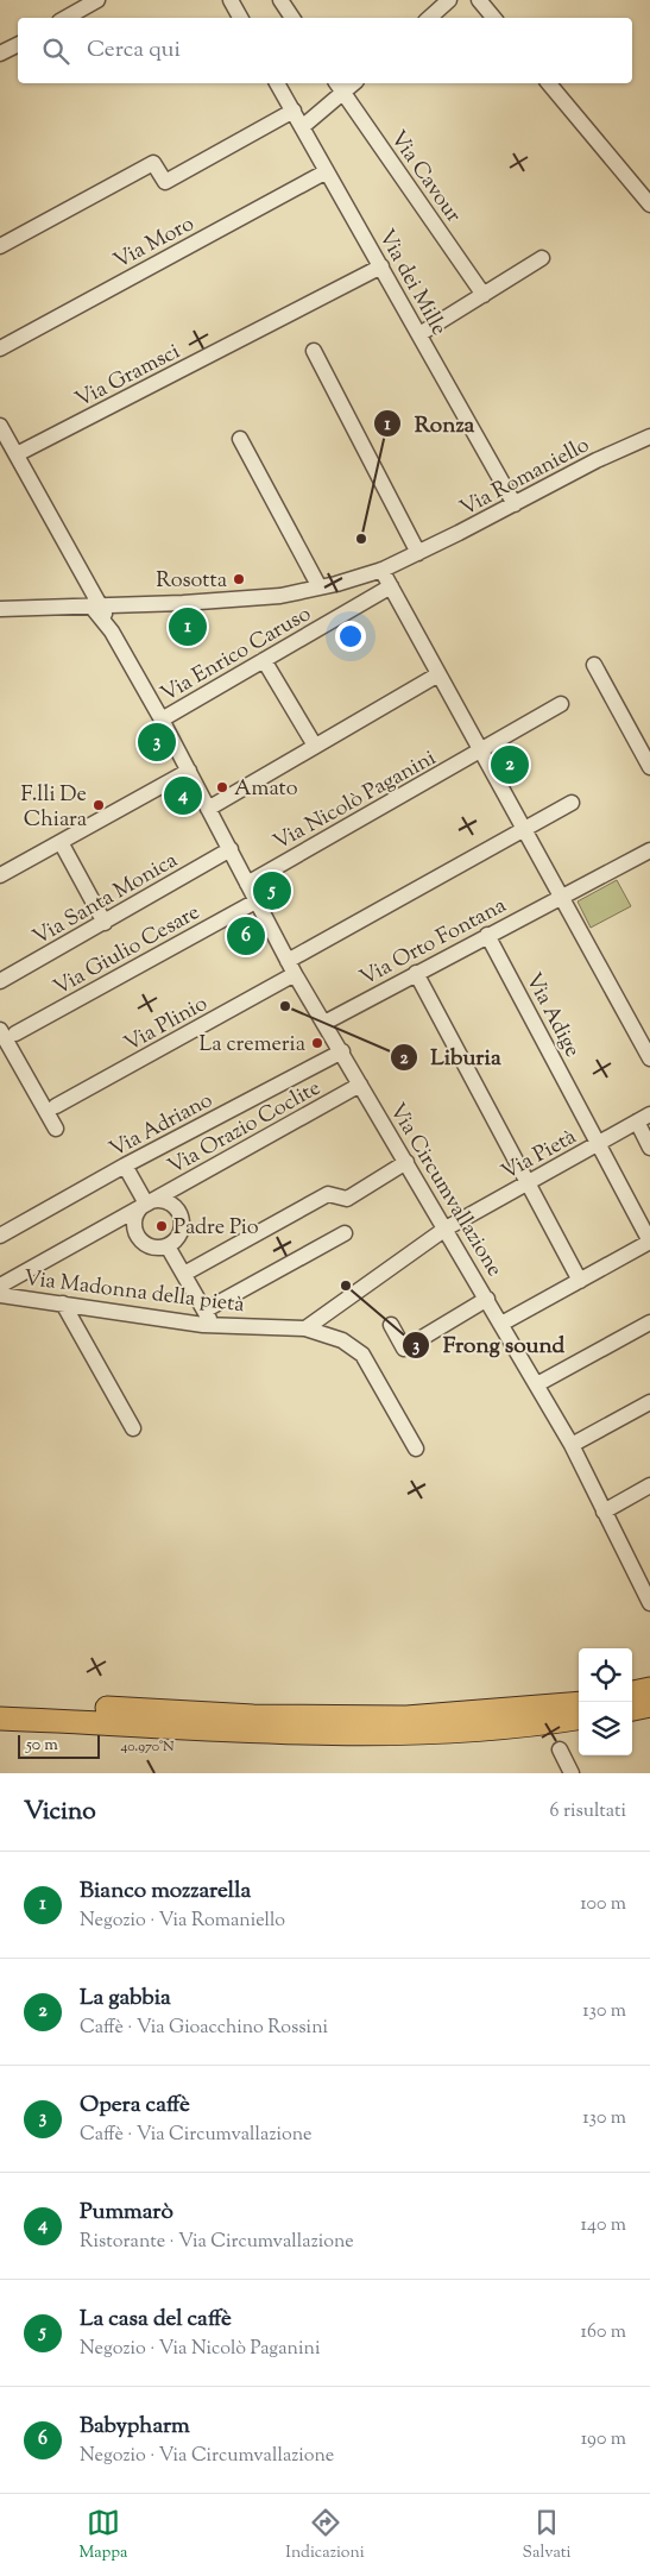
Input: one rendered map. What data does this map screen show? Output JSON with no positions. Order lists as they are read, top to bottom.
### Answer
{
  "streets": {
    "street": [
      "Via Cavour",
      "Via Moro",
      "Via dei Mille",
      "Via Gramsci",
      "Via Romaniello",
      "Via Enrico Caruso",
      "Via Nicolò Paganini",
      "Via Santa Monica",
      "Via Orto Fontana",
      "Via Giulio Cesare",
      "Via Adige",
      "Via Plinio",
      "Via Adriano",
      "Via Orazio Coclite",
      "Via Pietà",
      "Via Circumvallazione",
      "Via Madonna della pietà"
    ]
  },
  "crossings": [
    ["Via Moro", "Via dei Mille"],
    ["Via dei Mille", "Via Gramsci"],
    ["Via dei Mille", "Via Romaniello"],
    ["Via Gramsci", "Via Circumvallazione"],
    ["Via Romaniello", "Via Circumvallazione"],
    ["Via Enrico Caruso", "Via Circumvallazione"],
    ["Via Nicolò Paganini", "Via Circumvallazione"],
    ["Via Santa Monica", "Via Circumvallazione"],
    ["Via Orto Fontana", "Via Adige"],
    ["Via Orto Fontana", "Via Circumvallazione"],
    ["Via Giulio Cesare", "Via Circumvallazione"],
    ["Via Adige", "Via Pietà"],
    ["Via Plinio", "Via Circumvallazione"],
    ["Via Adriano", "Via Circumvallazione"],
    ["Via Orazio Coclite", "Via Circumvallazione"],
    ["Via Pietà", "Via Circumvallazione"]
  ],
  "places": [
    "Ronza",
    "Rosotta",
    "Amato",
    "F.lli De Chiara",
    "Liburia",
    "La cremeria",
    "Padre Pio",
    "Frong sound"
  ],
  "scale_bar": "50 m",
  "page": {
    "search": "Cerca qui",
    "pins": [
      "1",
      "3",
      "2",
      "4",
      "5",
      "6"
    ],
    "scale": "50 m",
    "heading": ["Vicino", "6 risultati"],
    "list": [
      {
        "mark": "1",
        "name": "Bianco mozzarella",
        "note": "Negozio · Via Romaniello",
        "value": "100 m"
      },
      {
        "mark": "2",
        "name": "La gabbia",
        "note": "Caffè · Via Gioacchino Rossini",
        "value": "130 m"
      },
      {
        "mark": "3",
        "name": "Opera caffè",
        "note": "Caffè · Via Circumvallazione",
        "value": "130 m"
      },
      {
        "mark": "4",
        "name": "Pummarò",
        "note": "Ristorante · Via Circumvallazione",
        "value": "140 m"
      },
      {
        "mark": "5",
        "name": "La casa del caffè",
        "note": "Negozio · Via Nicolò Paganini",
        "value": "160 m"
      },
      {
        "mark": "6",
        "name": "Babypharm",
        "note": "Negozio · Via Circumvallazione",
        "value": "190 m"
      }
    ],
    "nav": ["Mappa", "Indicazioni", "Salvati"]
  },
  "coordinates": ["40.970°N"]
}
